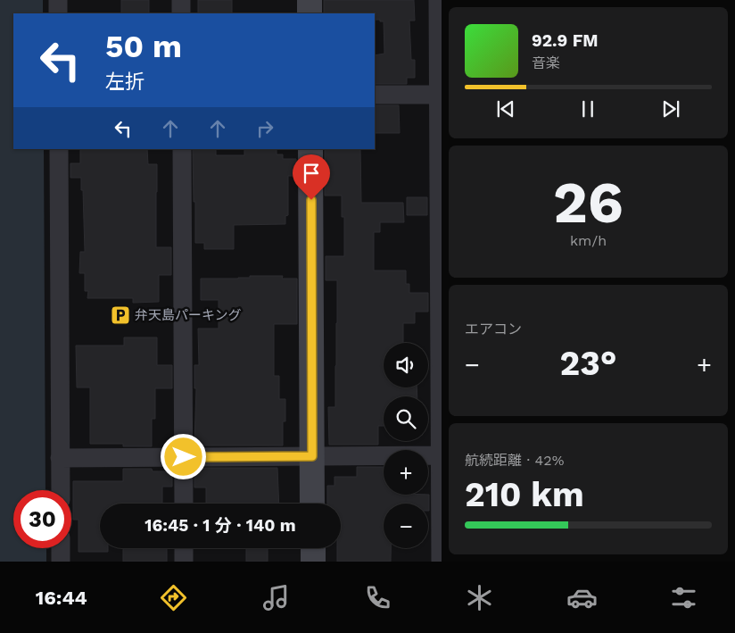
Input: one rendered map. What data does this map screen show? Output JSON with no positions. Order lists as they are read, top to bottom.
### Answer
{
  "places": {
    "parking": ["弁天島パーキング"]
  },
  "page": {
    "turn": ["50 m", "左折"],
    "song": ["92.9 FM", "音楽"],
    "tile": [
      ["26", "km/h"],
      "エアコン",
      ["航続距離 · 42%", "210 km"]
    ],
    "map_buttons": ["+", "−"],
    "heat": ["−", "23°", "+"],
    "limit": "30",
    "trip": "16:45 · 1 分 · 140 m",
    "tabs": "16:44"
  }
}
